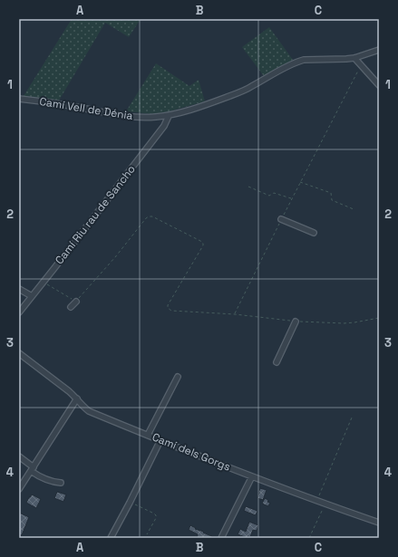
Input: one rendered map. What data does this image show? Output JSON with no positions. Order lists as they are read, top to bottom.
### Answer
{
  "streets": {
    "street": ["Camí Vell de Dénia", "Camí Riu rau de Sancho", "Camí dels Gorgs"]
  },
  "crossings": [
    ["Camí Vell de Dénia", "Camí Riu rau de Sancho"]
  ],
  "grid": {
    "columns": ["A", "B", "C"],
    "rows": [
      "1",
      "2",
      "3",
      "4"
    ]
  }
}
